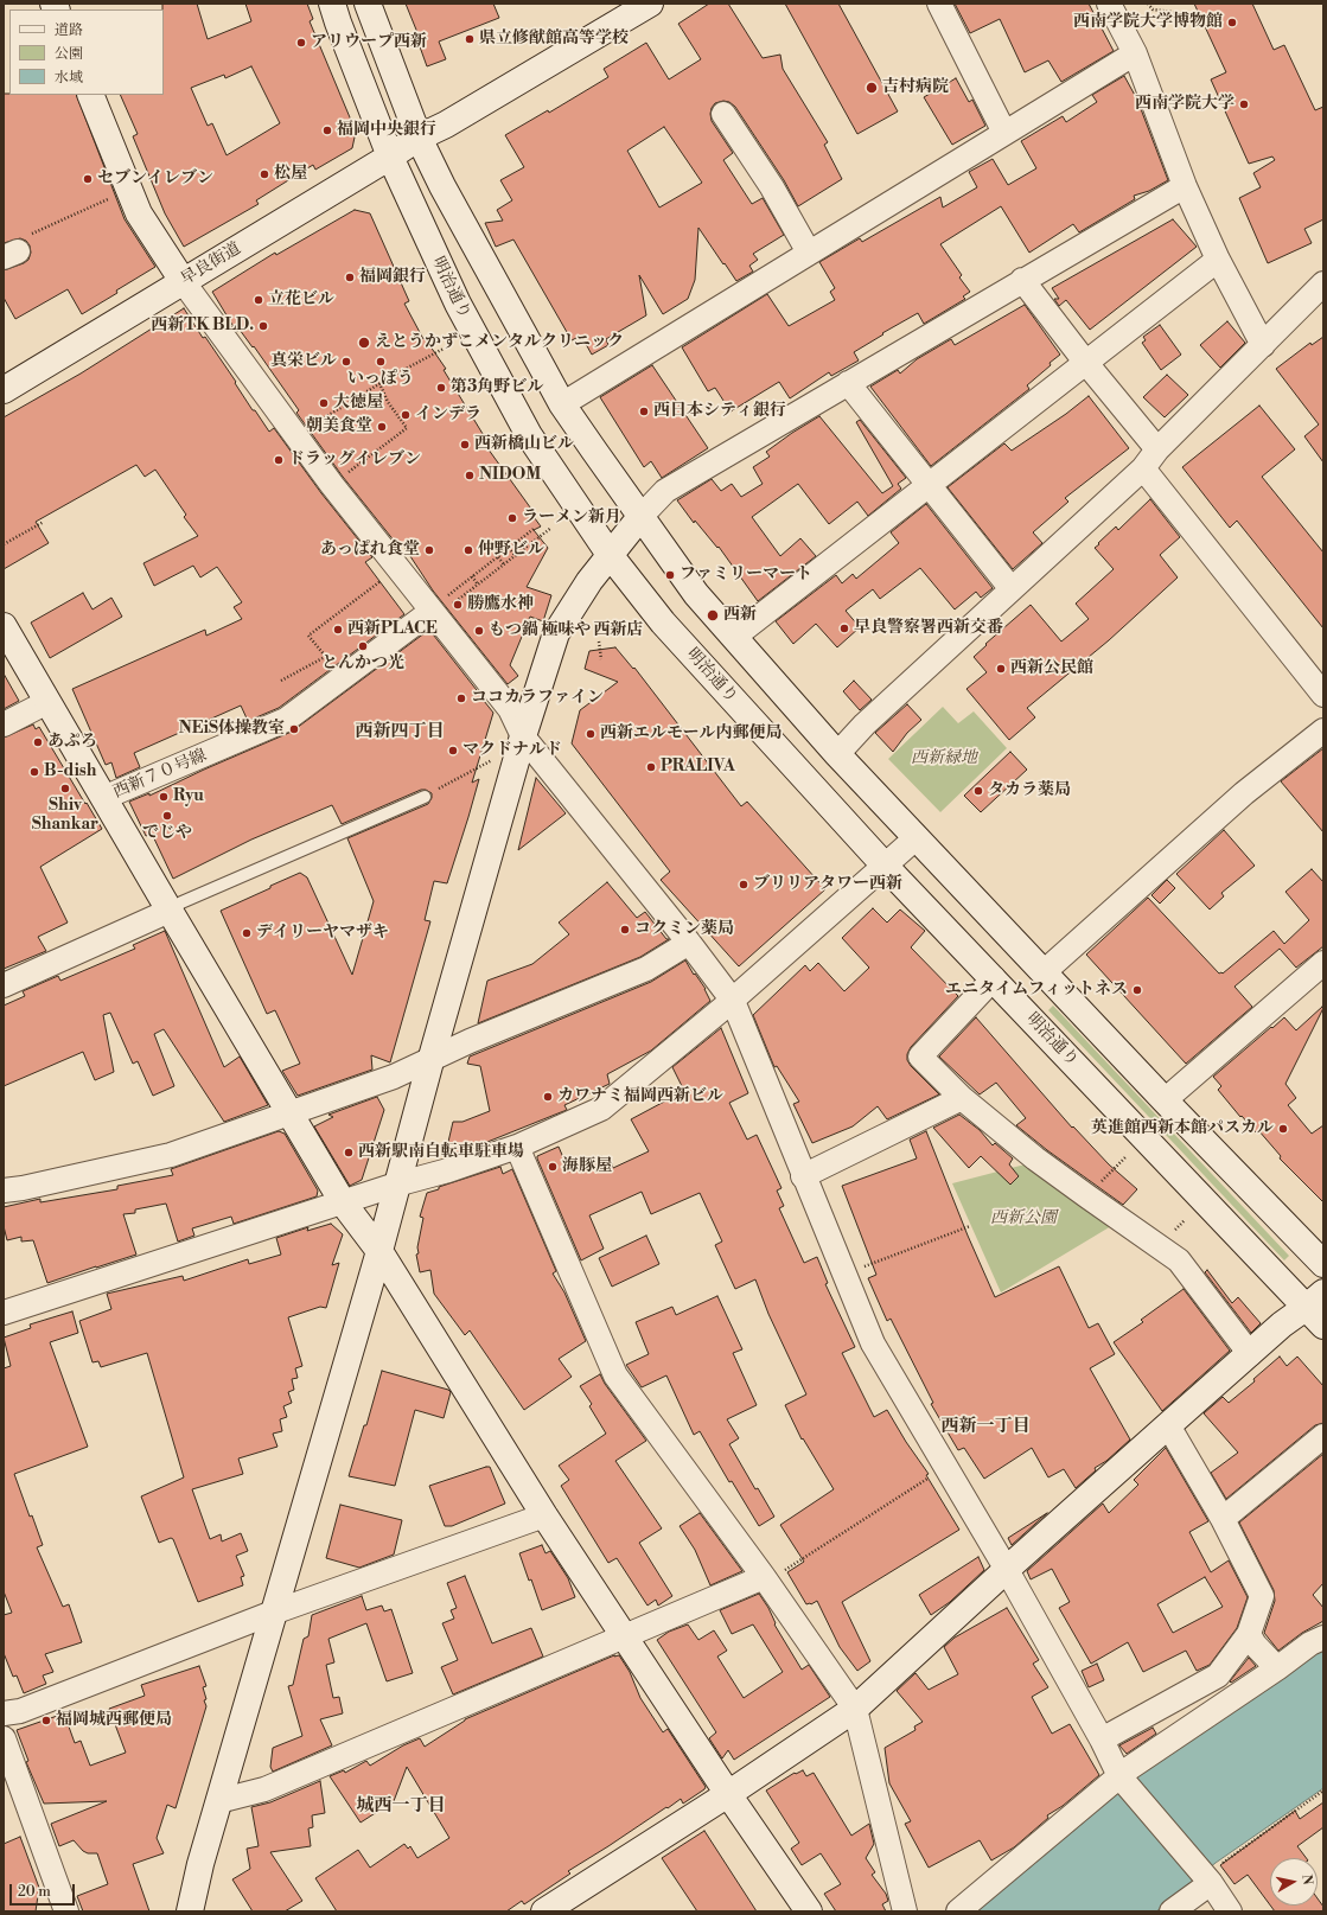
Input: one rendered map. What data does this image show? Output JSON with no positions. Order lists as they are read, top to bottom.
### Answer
{
  "streets": {
    "street": ["早良街道", "明治通り", "西新７０号線"]
  },
  "crossings": [
    ["早良街道", "明治通り"]
  ],
  "districts": ["西新四丁目", "西新一丁目", "城西一丁目"],
  "parks": ["西新緑地", "西新公園"],
  "places": [
    "西南学院大学博物館",
    "県立修猷館高等学校",
    "アリウープ西新",
    "吉村病院",
    "西南学院大学",
    "福岡中央銀行",
    "松屋",
    "セブンイレブン",
    "福岡銀行",
    "立花ビル",
    "西新TK BLD.",
    "えとうかずこメンタルクリニック",
    "真栄ビル",
    "いっぽう",
    "第3角野ビル",
    "大徳屋",
    "西日本シティ銀行",
    "インデラ",
    "朝美食堂",
    "西新橋山ビル",
    "ドラッグイレブン",
    "NIDOM",
    "ラーメン新月",
    "あっぱれ食堂",
    "仲野ビル",
    "ファミリーマート",
    "勝鷹水神",
    "西新",
    "早良警察署西新交番",
    "西新PLACE",
    "もつ鍋 極味や 西新店",
    "とんかつ光",
    "西新公民館",
    "ココカラファイン",
    "NEiS体操教室",
    "西新エルモール内郵便局",
    "あぷろ",
    "マクドナルド",
    "PRALIVA",
    "B-dish",
    "Shiv Shankar",
    "タカラ薬局",
    "Ryu",
    "でじや",
    "ブリリアタワー西新",
    "コクミン薬局",
    "デイリーヤマザキ",
    "エニタイムフィットネス",
    "カワナミ福岡西新ビル",
    "英進館西新本館パスカル",
    "西新駅南自転車駐車場",
    "海豚屋",
    "福岡城西郵便局"
  ],
  "legend": ["道路", "公園", "水域"],
  "scale_bar": "20 m",
  "north": "right"
}
